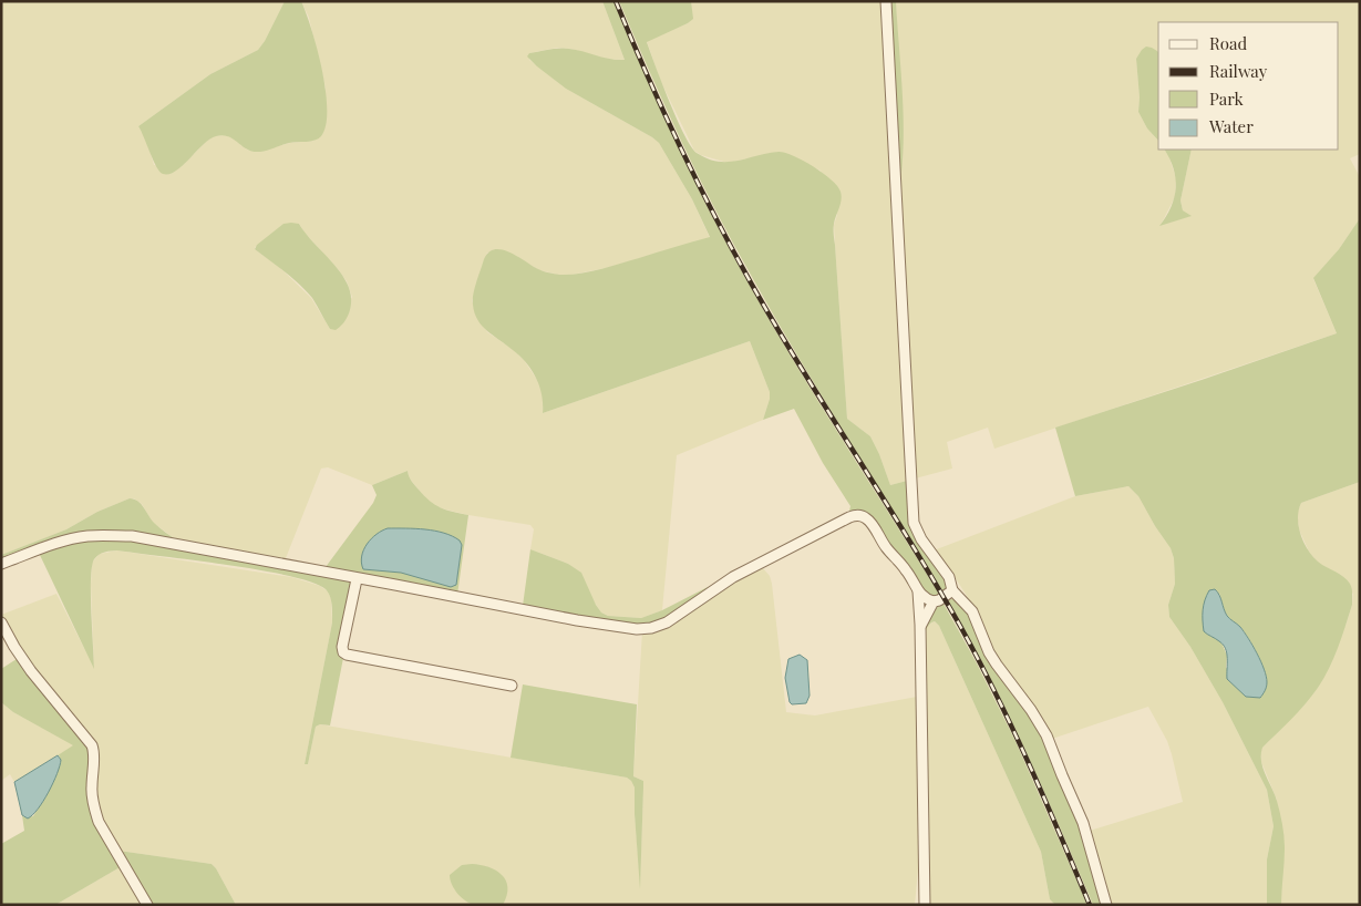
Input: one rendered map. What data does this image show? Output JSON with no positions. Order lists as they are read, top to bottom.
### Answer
{
  "legend": [
    "Road",
    "Railway",
    "Park",
    "Water"
  ]
}
